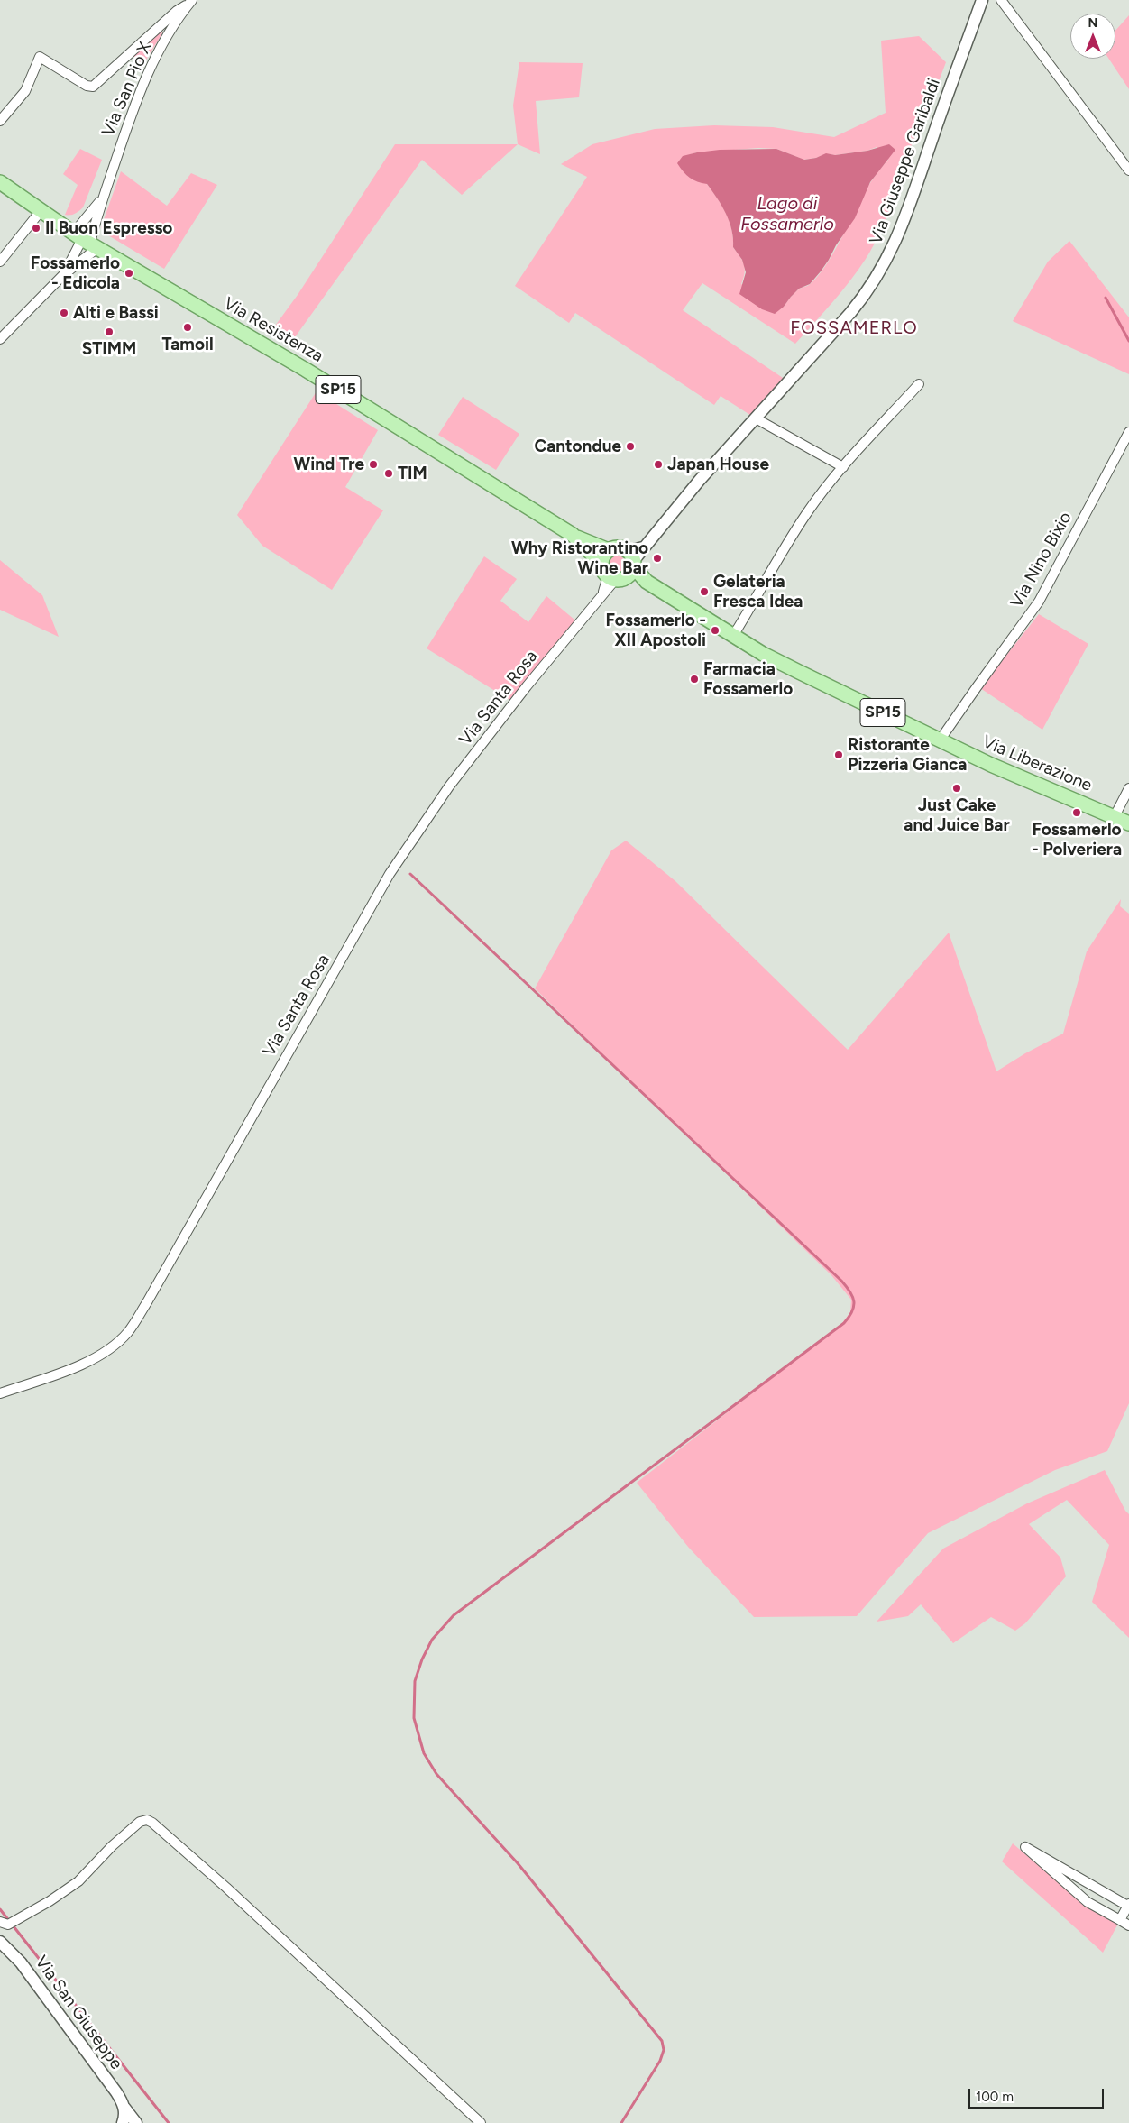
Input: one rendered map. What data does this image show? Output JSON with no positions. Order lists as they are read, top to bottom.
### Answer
{
  "streets": {
    "main road": ["Via Resistenza", "SP15", "Via Liberazione"],
    "street": [
      "Via San Pio X",
      "Via Giuseppe Garibaldi",
      "Via Nino Bixio",
      "Via Santa Rosa",
      "Via San Giuseppe"
    ]
  },
  "crossings": [
    ["Via San Pio X", "Via Resistenza"],
    ["Via Giuseppe Garibaldi", "Via Resistenza"],
    ["Via Giuseppe Garibaldi", "Via Santa Rosa"],
    ["Via Giuseppe Garibaldi", "Via Liberazione"],
    ["Via Resistenza", "Via Santa Rosa"],
    ["Via Resistenza", "Via Liberazione"],
    ["Via Nino Bixio", "Via Liberazione"],
    ["Via Santa Rosa", "Via Liberazione"]
  ],
  "districts": ["FOSSAMERLO"],
  "water": ["Lago di Fossamerlo"],
  "places": [
    "Il Buon Espresso",
    "Fossamerlo - Edicola",
    "Alti e Bassi",
    "Tamoil",
    "STIMM",
    "Cantondue",
    "Wind Tre",
    "Japan House",
    "TIM",
    "Why Ristorantino Wine Bar",
    "Gelateria Fresca Idea",
    "Fossamerlo - XII Apostoli",
    "Farmacia Fossamerlo",
    "Ristorante Pizzeria Gianca",
    "Just Cake and Juice Bar",
    "Fossamerlo - Polveriera"
  ],
  "scale_bar": "100 m",
  "north": "top"
}
